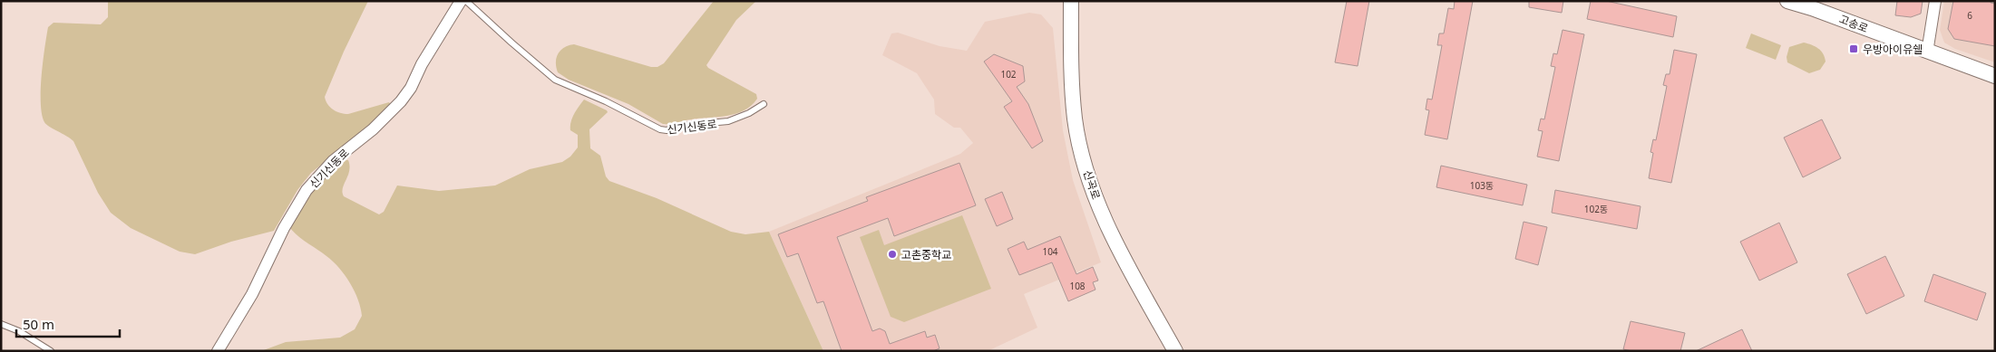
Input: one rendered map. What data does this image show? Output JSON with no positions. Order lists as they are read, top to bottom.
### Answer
{
  "streets": {
    "street": ["고송로", "신기신동로", "신곡로"]
  },
  "places": {
    "transit": ["우방아이유쉘"],
    "other": ["고촌중학교"]
  },
  "house_numbers": [
    "6",
    "102",
    "103동",
    "102동",
    "104",
    "108"
  ],
  "scale_bar": "50 m"
}
